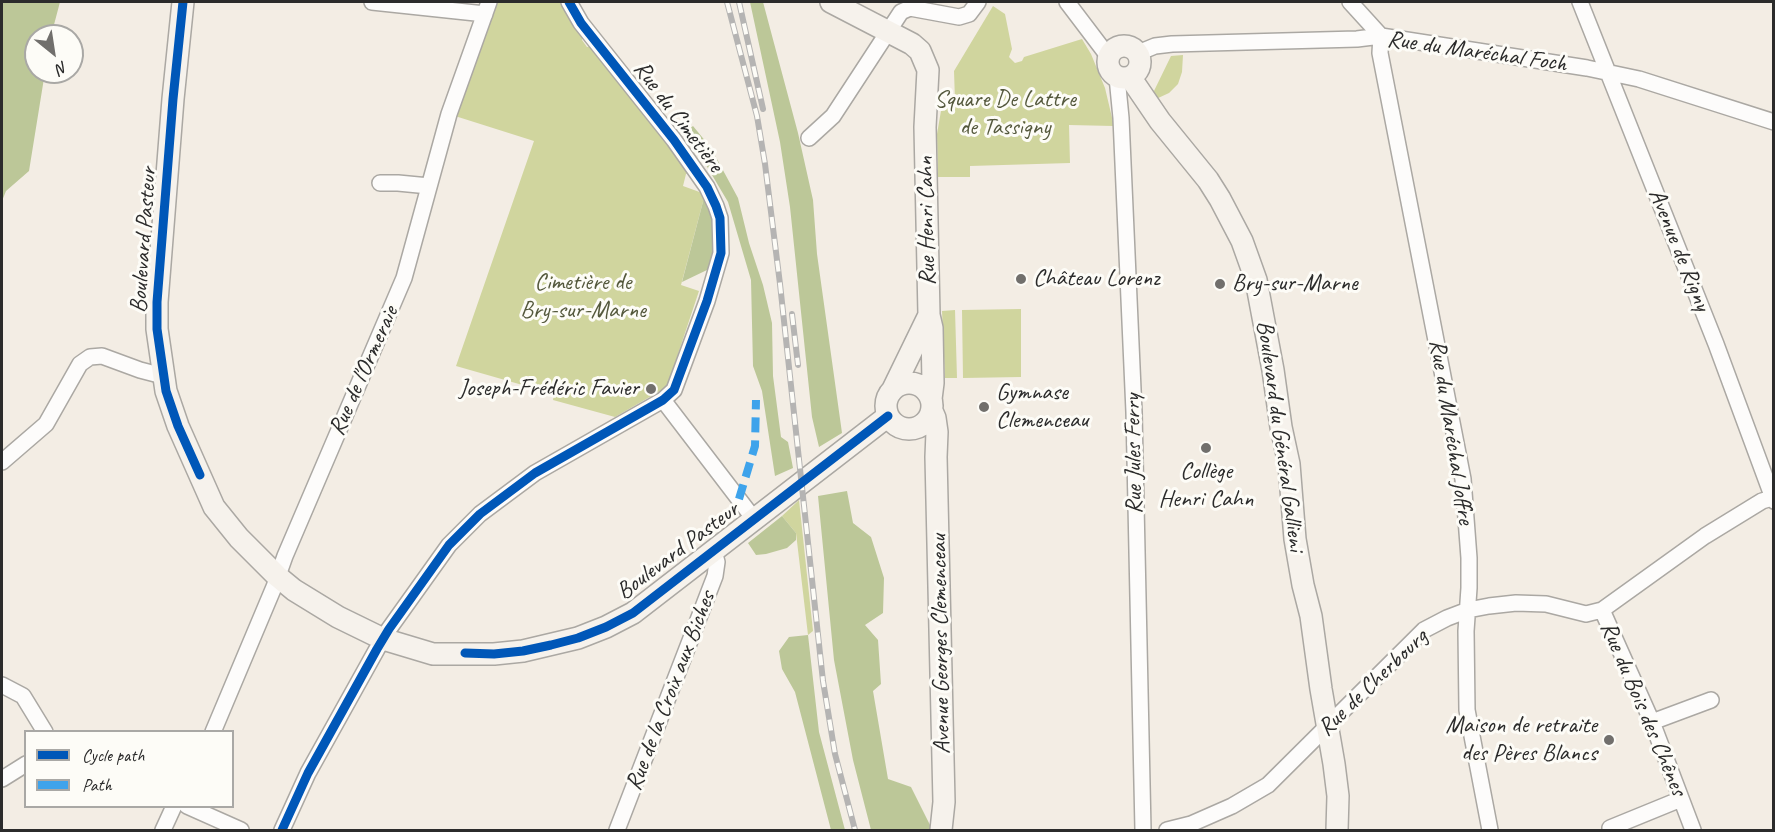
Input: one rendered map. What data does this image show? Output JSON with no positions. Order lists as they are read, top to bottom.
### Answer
{
  "streets": {
    "main road": [
      "Rue Henri Cahn",
      "Boulevard Pasteur",
      "Boulevard du Général Gallieni",
      "Avenue Georges Clemenceau"
    ],
    "street": [
      "Rue du Maréchal Foch",
      "Rue du Cimetière",
      "Avenue de Rigny",
      "Rue de l'Ormeraie",
      "Rue du Maréchal Joffre",
      "Rue Jules Ferry",
      "Rue de Cherbourg",
      "Rue de la Croix aux Biches",
      "Rue du Bois des Chênes"
    ]
  },
  "crossings": [
    ["Rue du Maréchal Foch", "Avenue de Rigny"],
    ["Rue du Maréchal Foch", "Rue du Maréchal Joffre"],
    ["Rue du Maréchal Foch", "Boulevard du Général Gallieni"],
    ["Rue du Maréchal Foch", "Rue Jules Ferry"],
    ["Rue Henri Cahn", "Avenue Georges Clemenceau"],
    ["Boulevard Pasteur", "Rue de l'Ormeraie"],
    ["Boulevard Pasteur", "Avenue Georges Clemenceau"],
    ["Boulevard Pasteur", "Rue de la Croix aux Biches"],
    ["Avenue de Rigny", "Rue du Bois des Chênes"],
    ["Rue du Maréchal Joffre", "Rue de Cherbourg"],
    ["Boulevard du Général Gallieni", "Rue Jules Ferry"],
    ["Boulevard du Général Gallieni", "Rue de Cherbourg"],
    ["Rue de Cherbourg", "Rue du Bois des Chênes"]
  ],
  "parks": ["Square De Lattre de Tassigny", "Cimetière de Bry-sur-Marne"],
  "places": [
    "Château Lorenz",
    "Bry-sur-Marne",
    "Joseph-Frédéric Favier",
    "Gymnase Clemenceau",
    "Collège Henri Cahn",
    "Maison de retraite des Pères Blancs"
  ],
  "legend": ["Cycle path", "Path"],
  "north": "bottom right"
}
